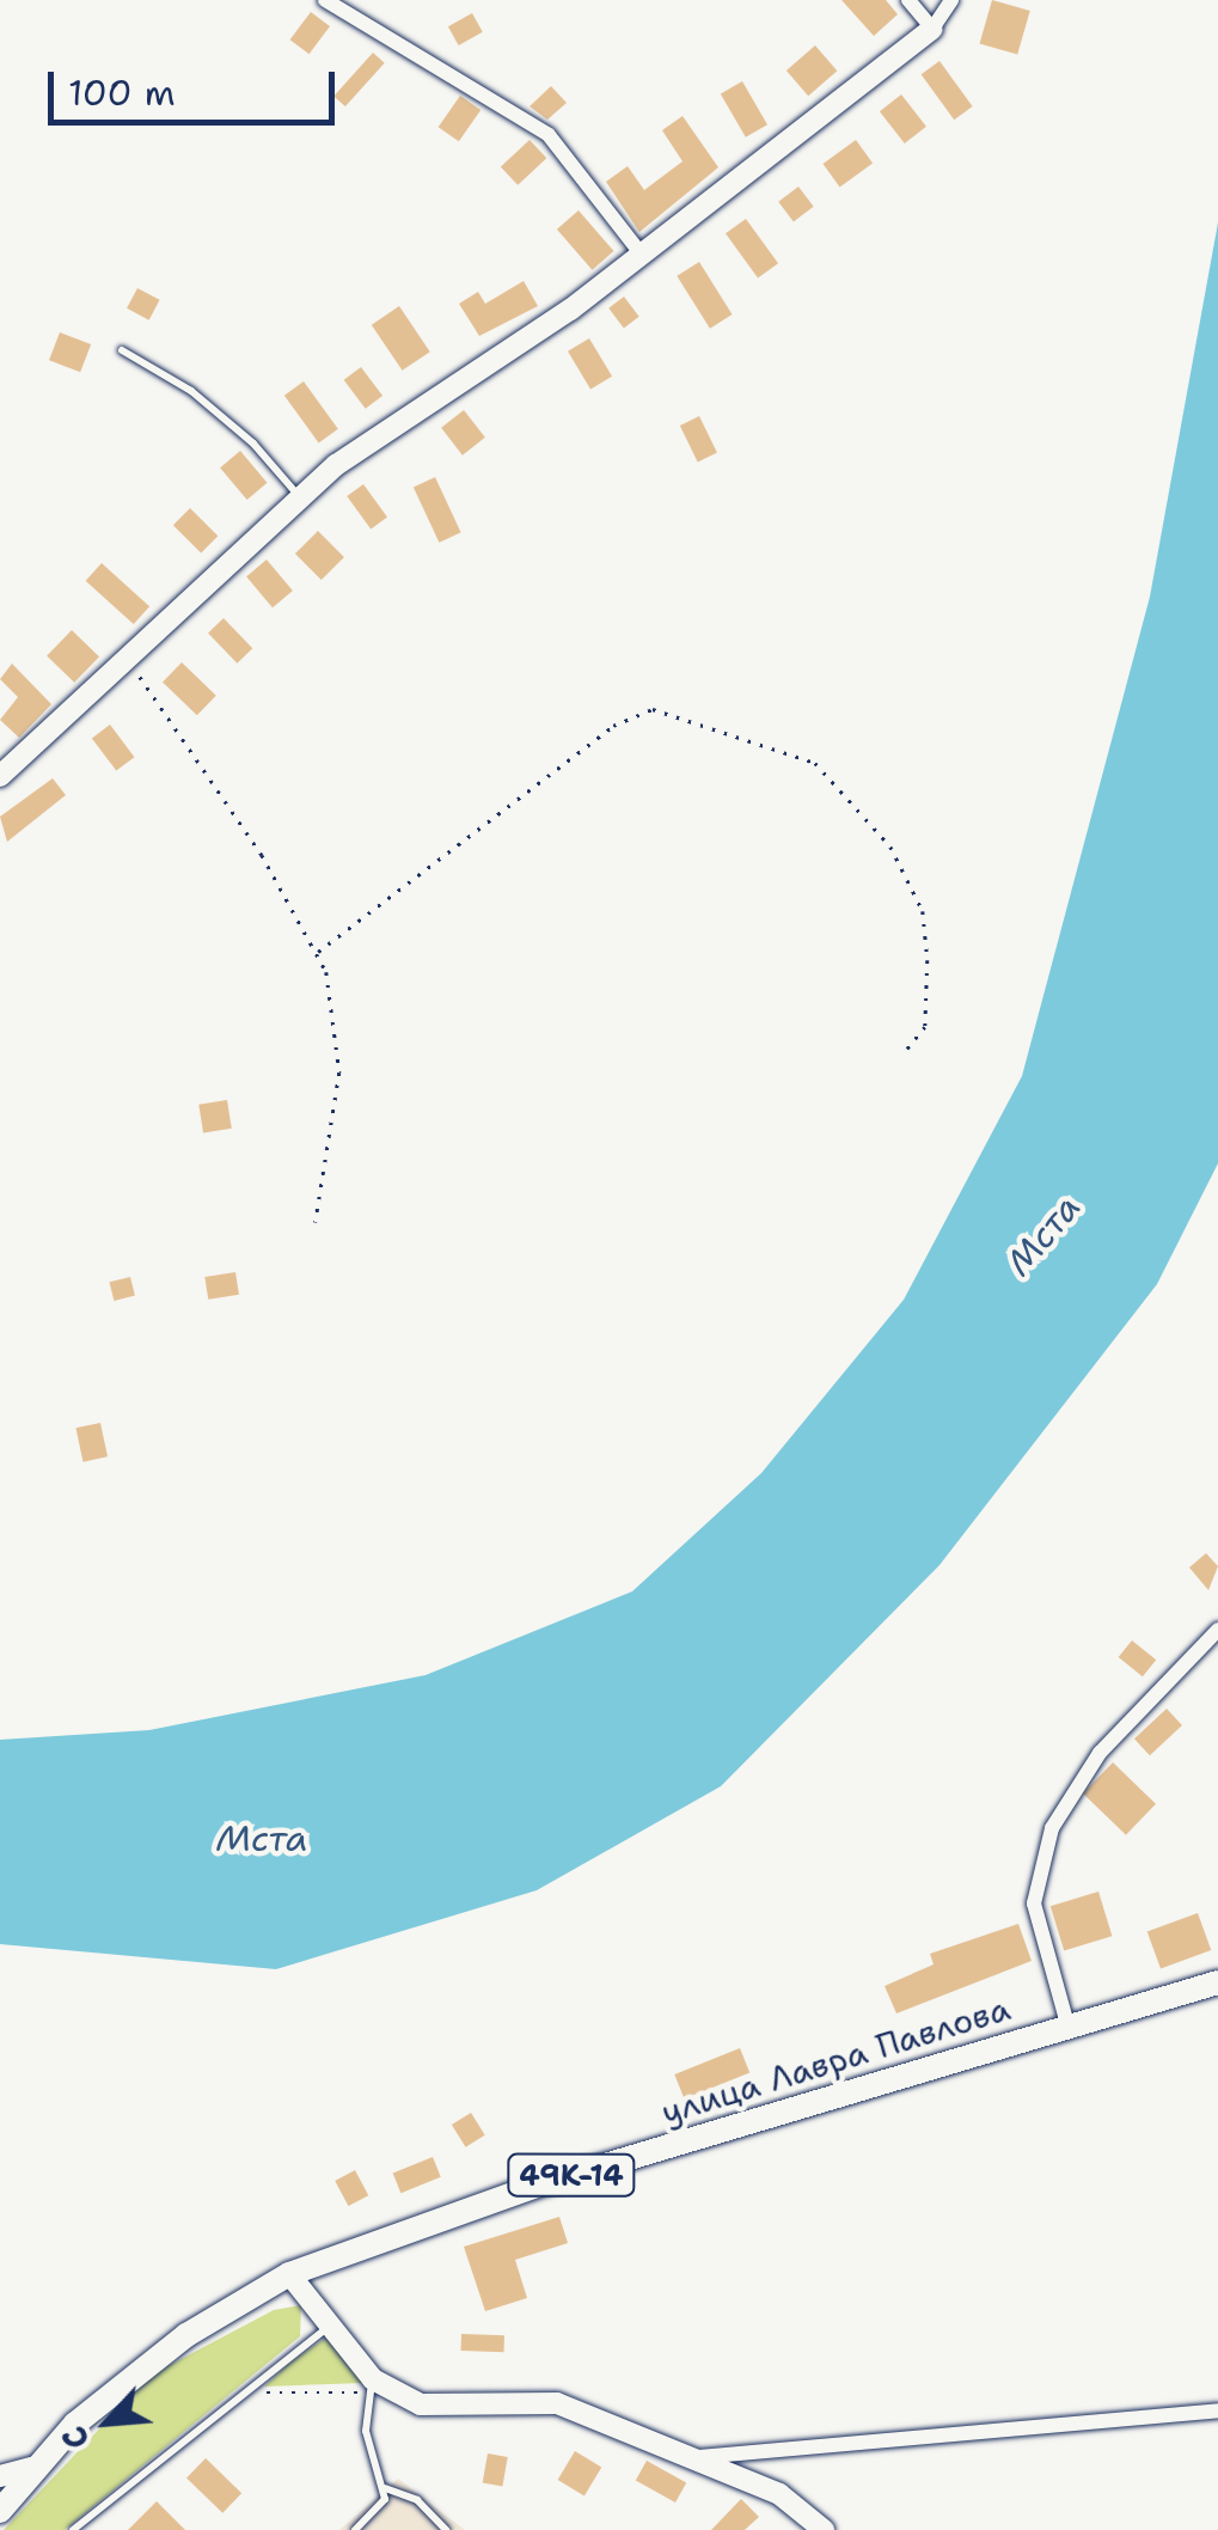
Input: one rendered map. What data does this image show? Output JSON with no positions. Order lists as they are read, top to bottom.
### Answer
{
  "streets": {
    "main road": ["улица Лавра Павлова", "49К-14"]
  },
  "water": ["Мста"],
  "scale_bar": "100 m",
  "north": "bottom left"
}
